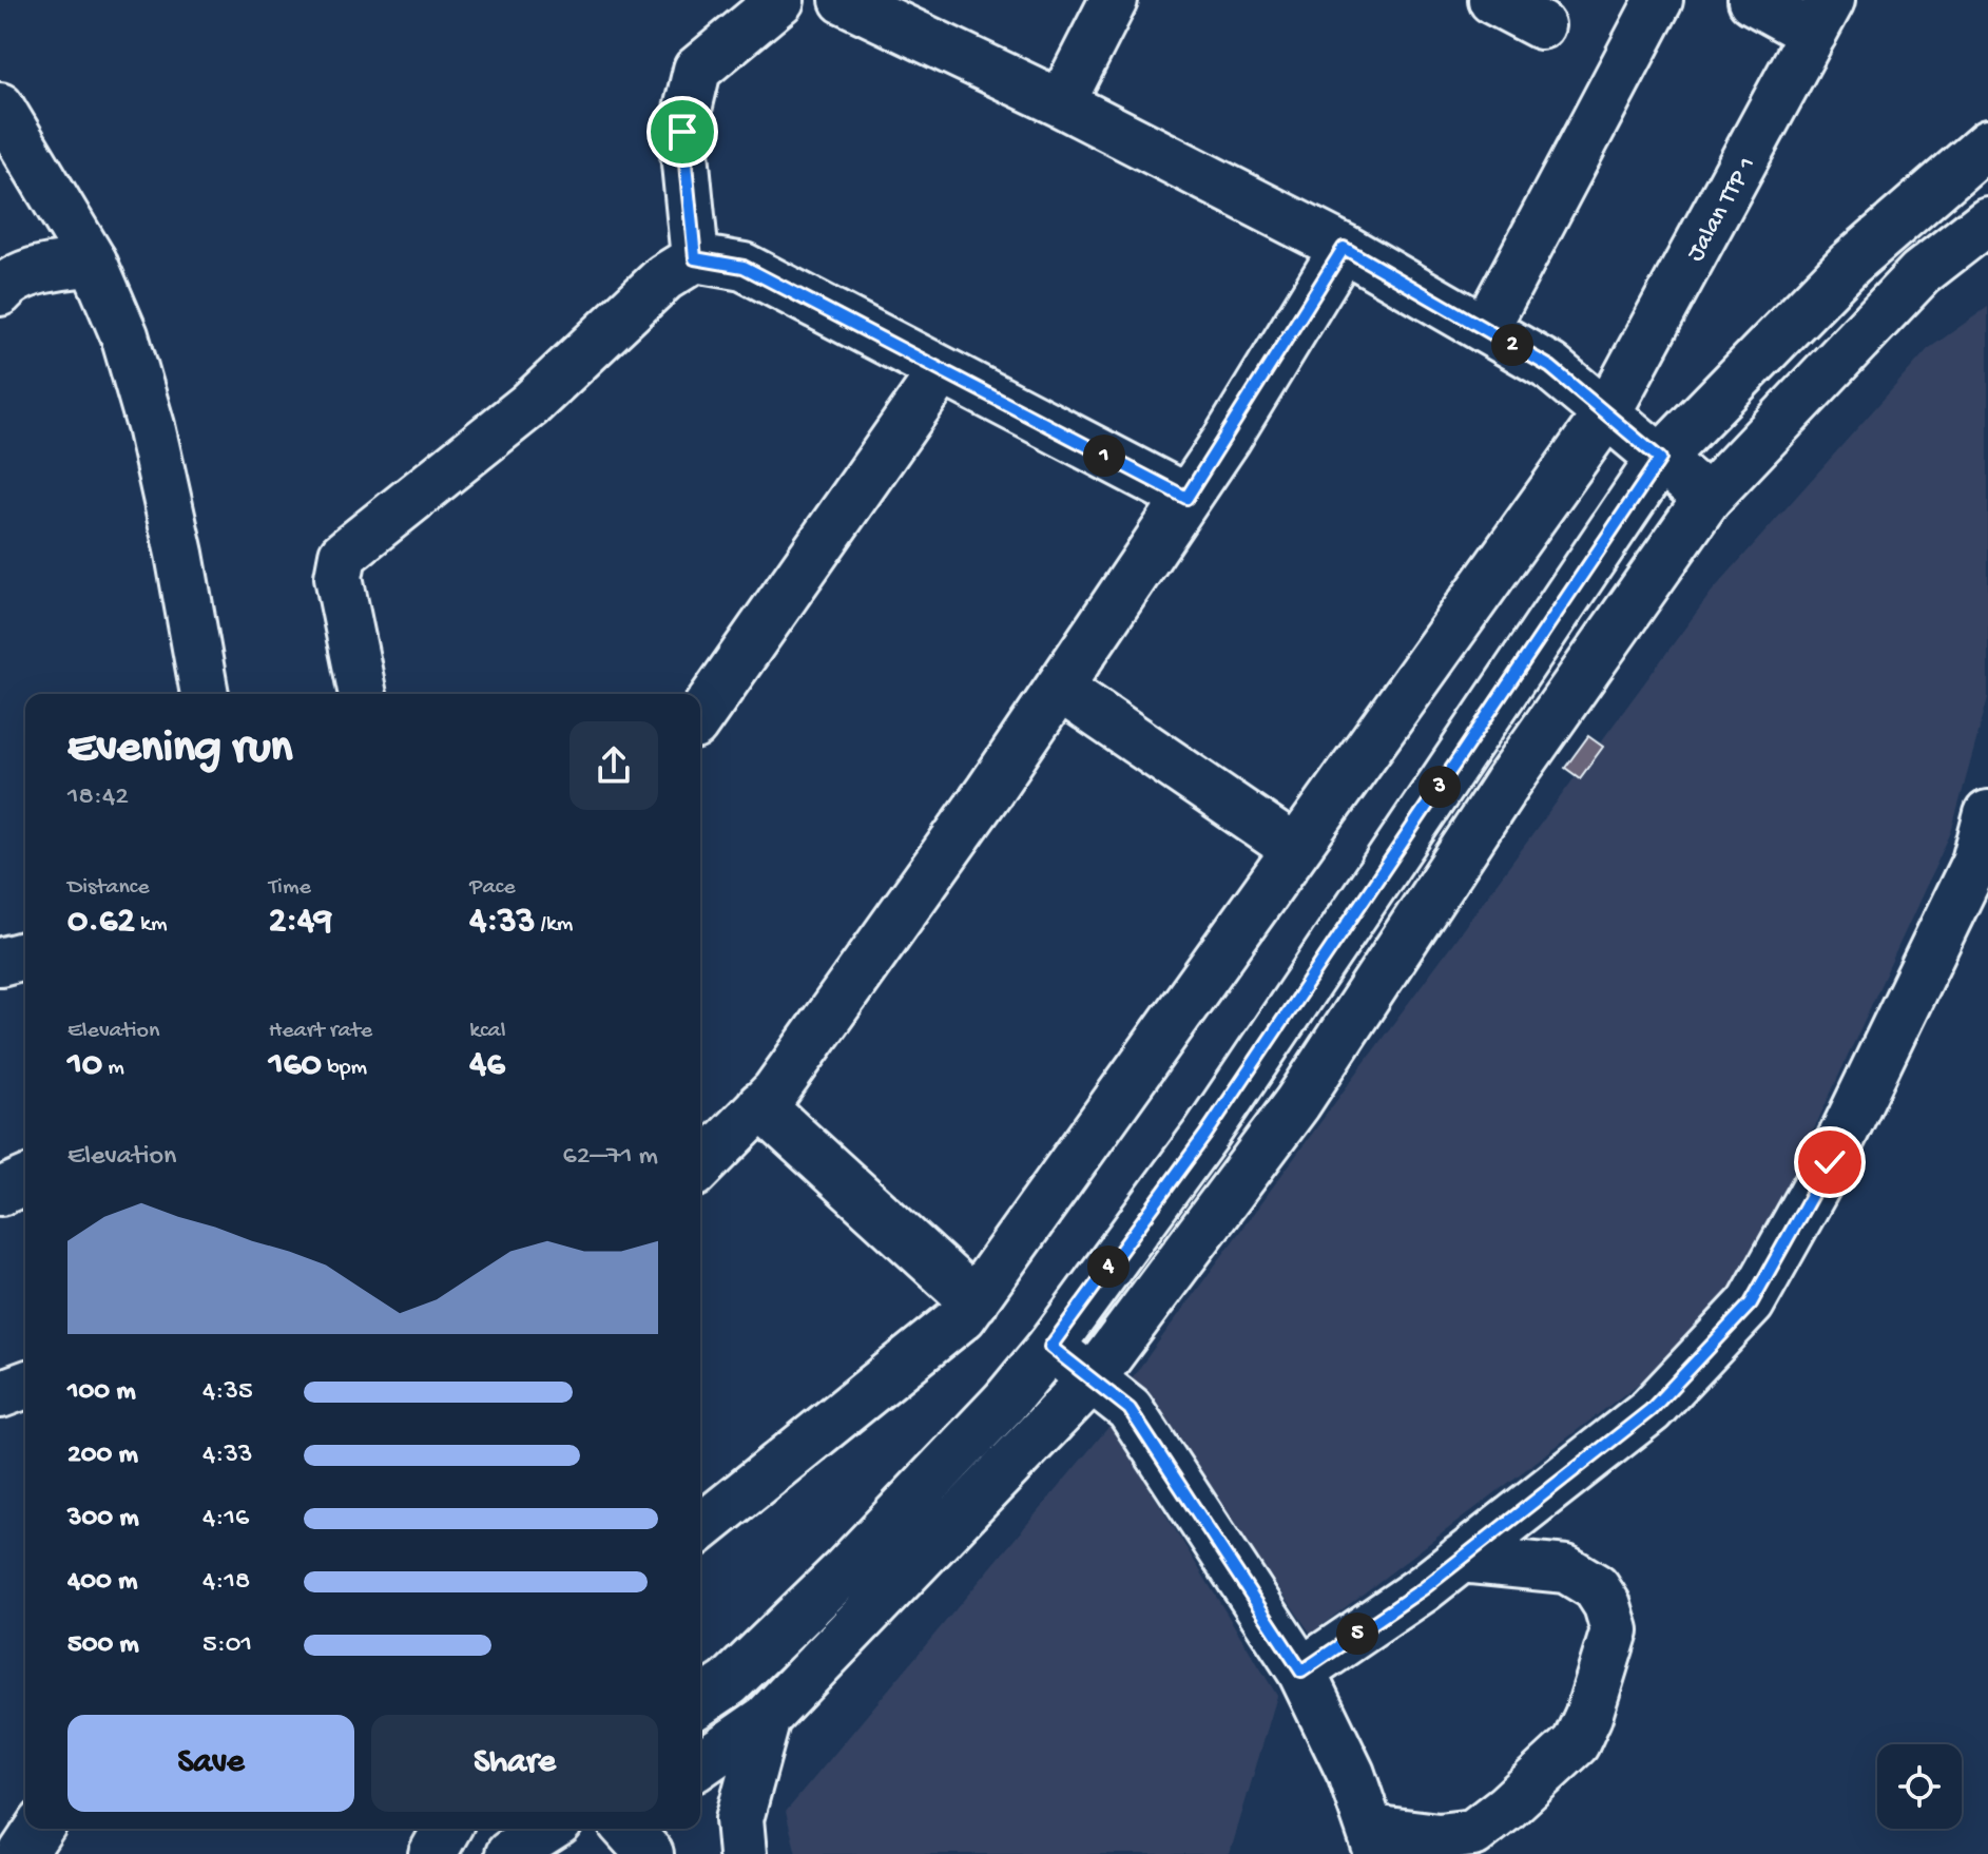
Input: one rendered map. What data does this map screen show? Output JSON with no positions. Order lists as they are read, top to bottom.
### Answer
{
  "streets": {
    "street": ["Jalan TTP 1"]
  },
  "page": {
    "pins": [
      "2",
      "1",
      "3",
      "4",
      "5"
    ],
    "heading": ["Evening run", "18:42"],
    "stats": [
      ["Distance", "0.62 km"],
      ["Time", "2:49"],
      ["Pace", "4:33 /km"],
      ["Elevation", "10 m"],
      ["Heart rate", "160 bpm"],
      ["kcal", "46"]
    ],
    "chart": ["Elevation", "62–71 m"],
    "list": [
      {
        "name": "100 m",
        "note": "4:35"
      },
      {
        "name": "200 m",
        "note": "4:33"
      },
      {
        "name": "300 m",
        "note": "4:16"
      },
      {
        "name": "400 m",
        "note": "4:18"
      },
      {
        "name": "500 m",
        "note": "5:01"
      }
    ],
    "buttons": ["Save", "Share"]
  }
}
